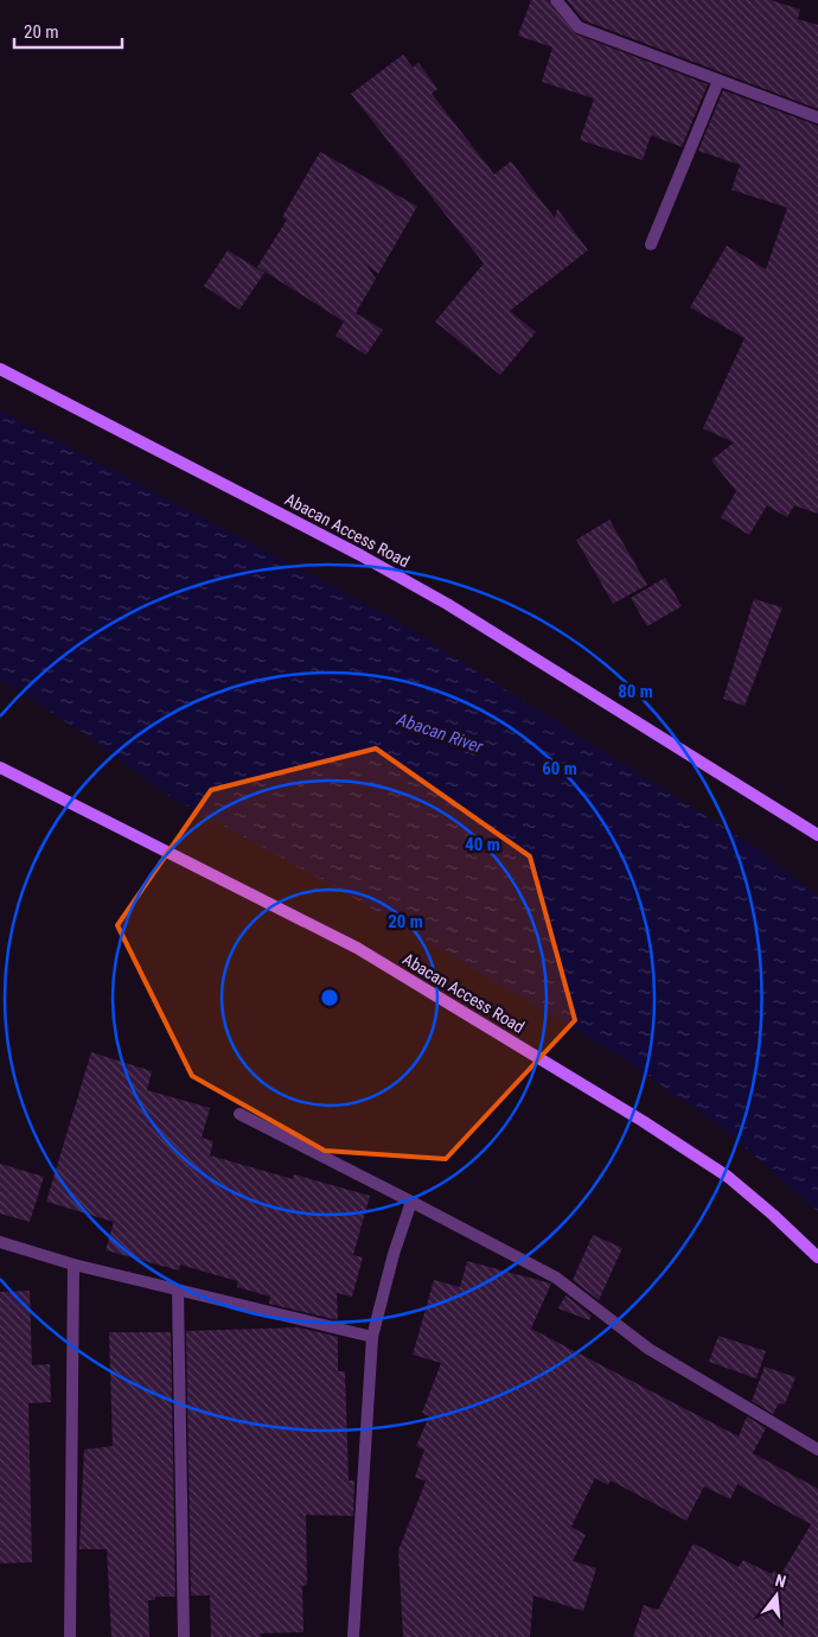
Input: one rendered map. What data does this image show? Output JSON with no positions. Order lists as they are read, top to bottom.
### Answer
{
  "streets": {
    "street": ["Abacan Access Road"]
  },
  "water": ["Abacan River"],
  "scale_bar": "20 m",
  "north": "top",
  "rings": [
    "80 m",
    "60 m",
    "40 m",
    "20 m"
  ]
}
